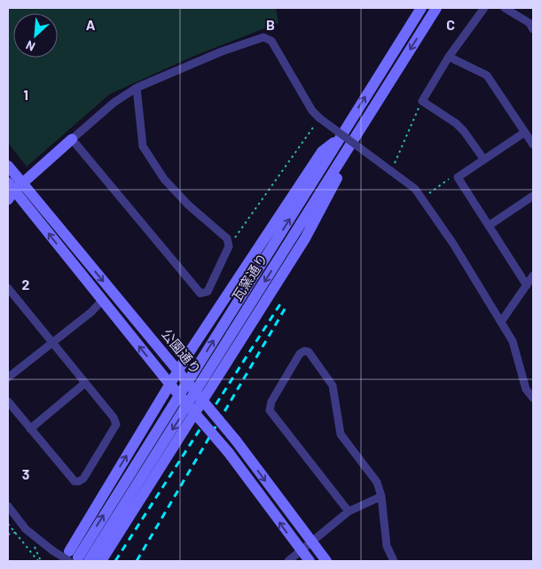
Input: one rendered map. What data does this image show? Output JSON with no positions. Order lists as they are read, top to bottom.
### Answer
{
  "streets": {
    "street": ["瓦窯通り", "公園通り"]
  },
  "north": "bottom left",
  "grid": {
    "columns": ["A", "B", "C"],
    "rows": ["1", "2", "3"]
  }
}
